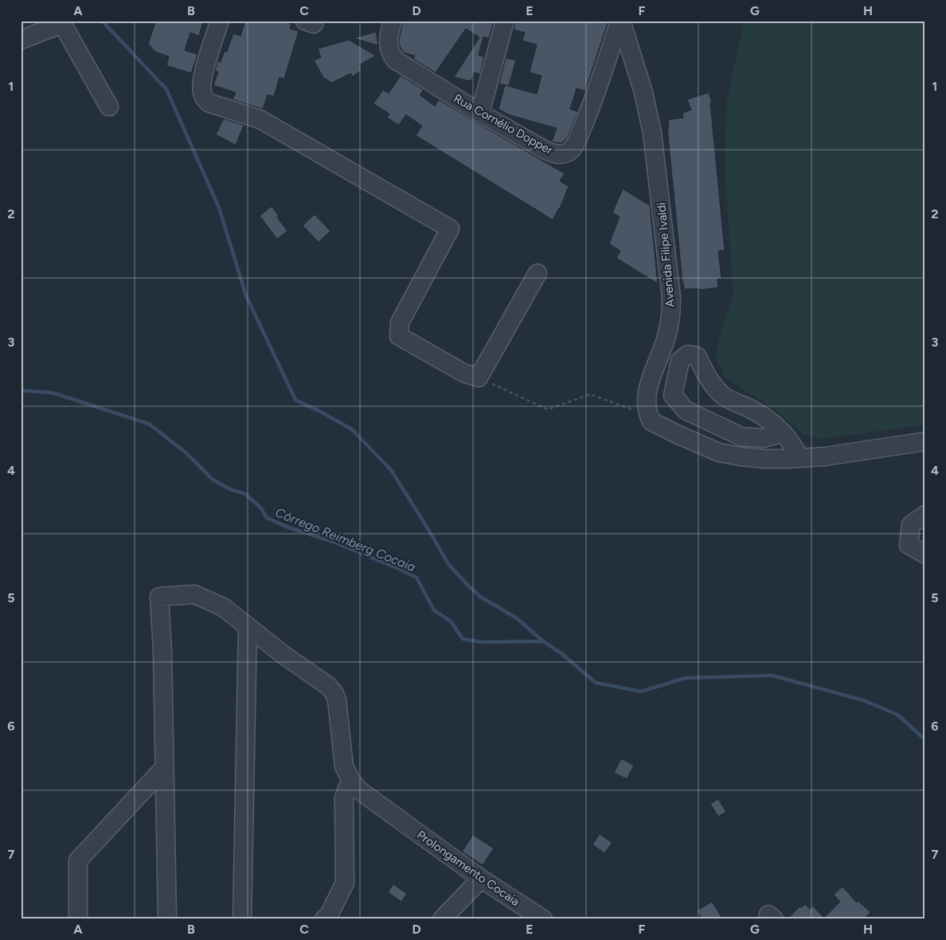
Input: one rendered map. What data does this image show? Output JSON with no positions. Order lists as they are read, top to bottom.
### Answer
{
  "streets": {
    "street": ["Rua Cornélio Dopper", "Avenida Filipe Ivaldi", "Prolongamento Cocaia"]
  },
  "crossings": [
    ["Rua Cornélio Dopper", "Avenida Filipe Ivaldi"]
  ],
  "water": ["Córrego Reimberg Cocaia"],
  "grid": {
    "columns": [
      "A",
      "B",
      "C",
      "D",
      "E",
      "F",
      "G",
      "H"
    ],
    "rows": [
      "1",
      "2",
      "3",
      "4",
      "5",
      "6",
      "7"
    ]
  }
}
